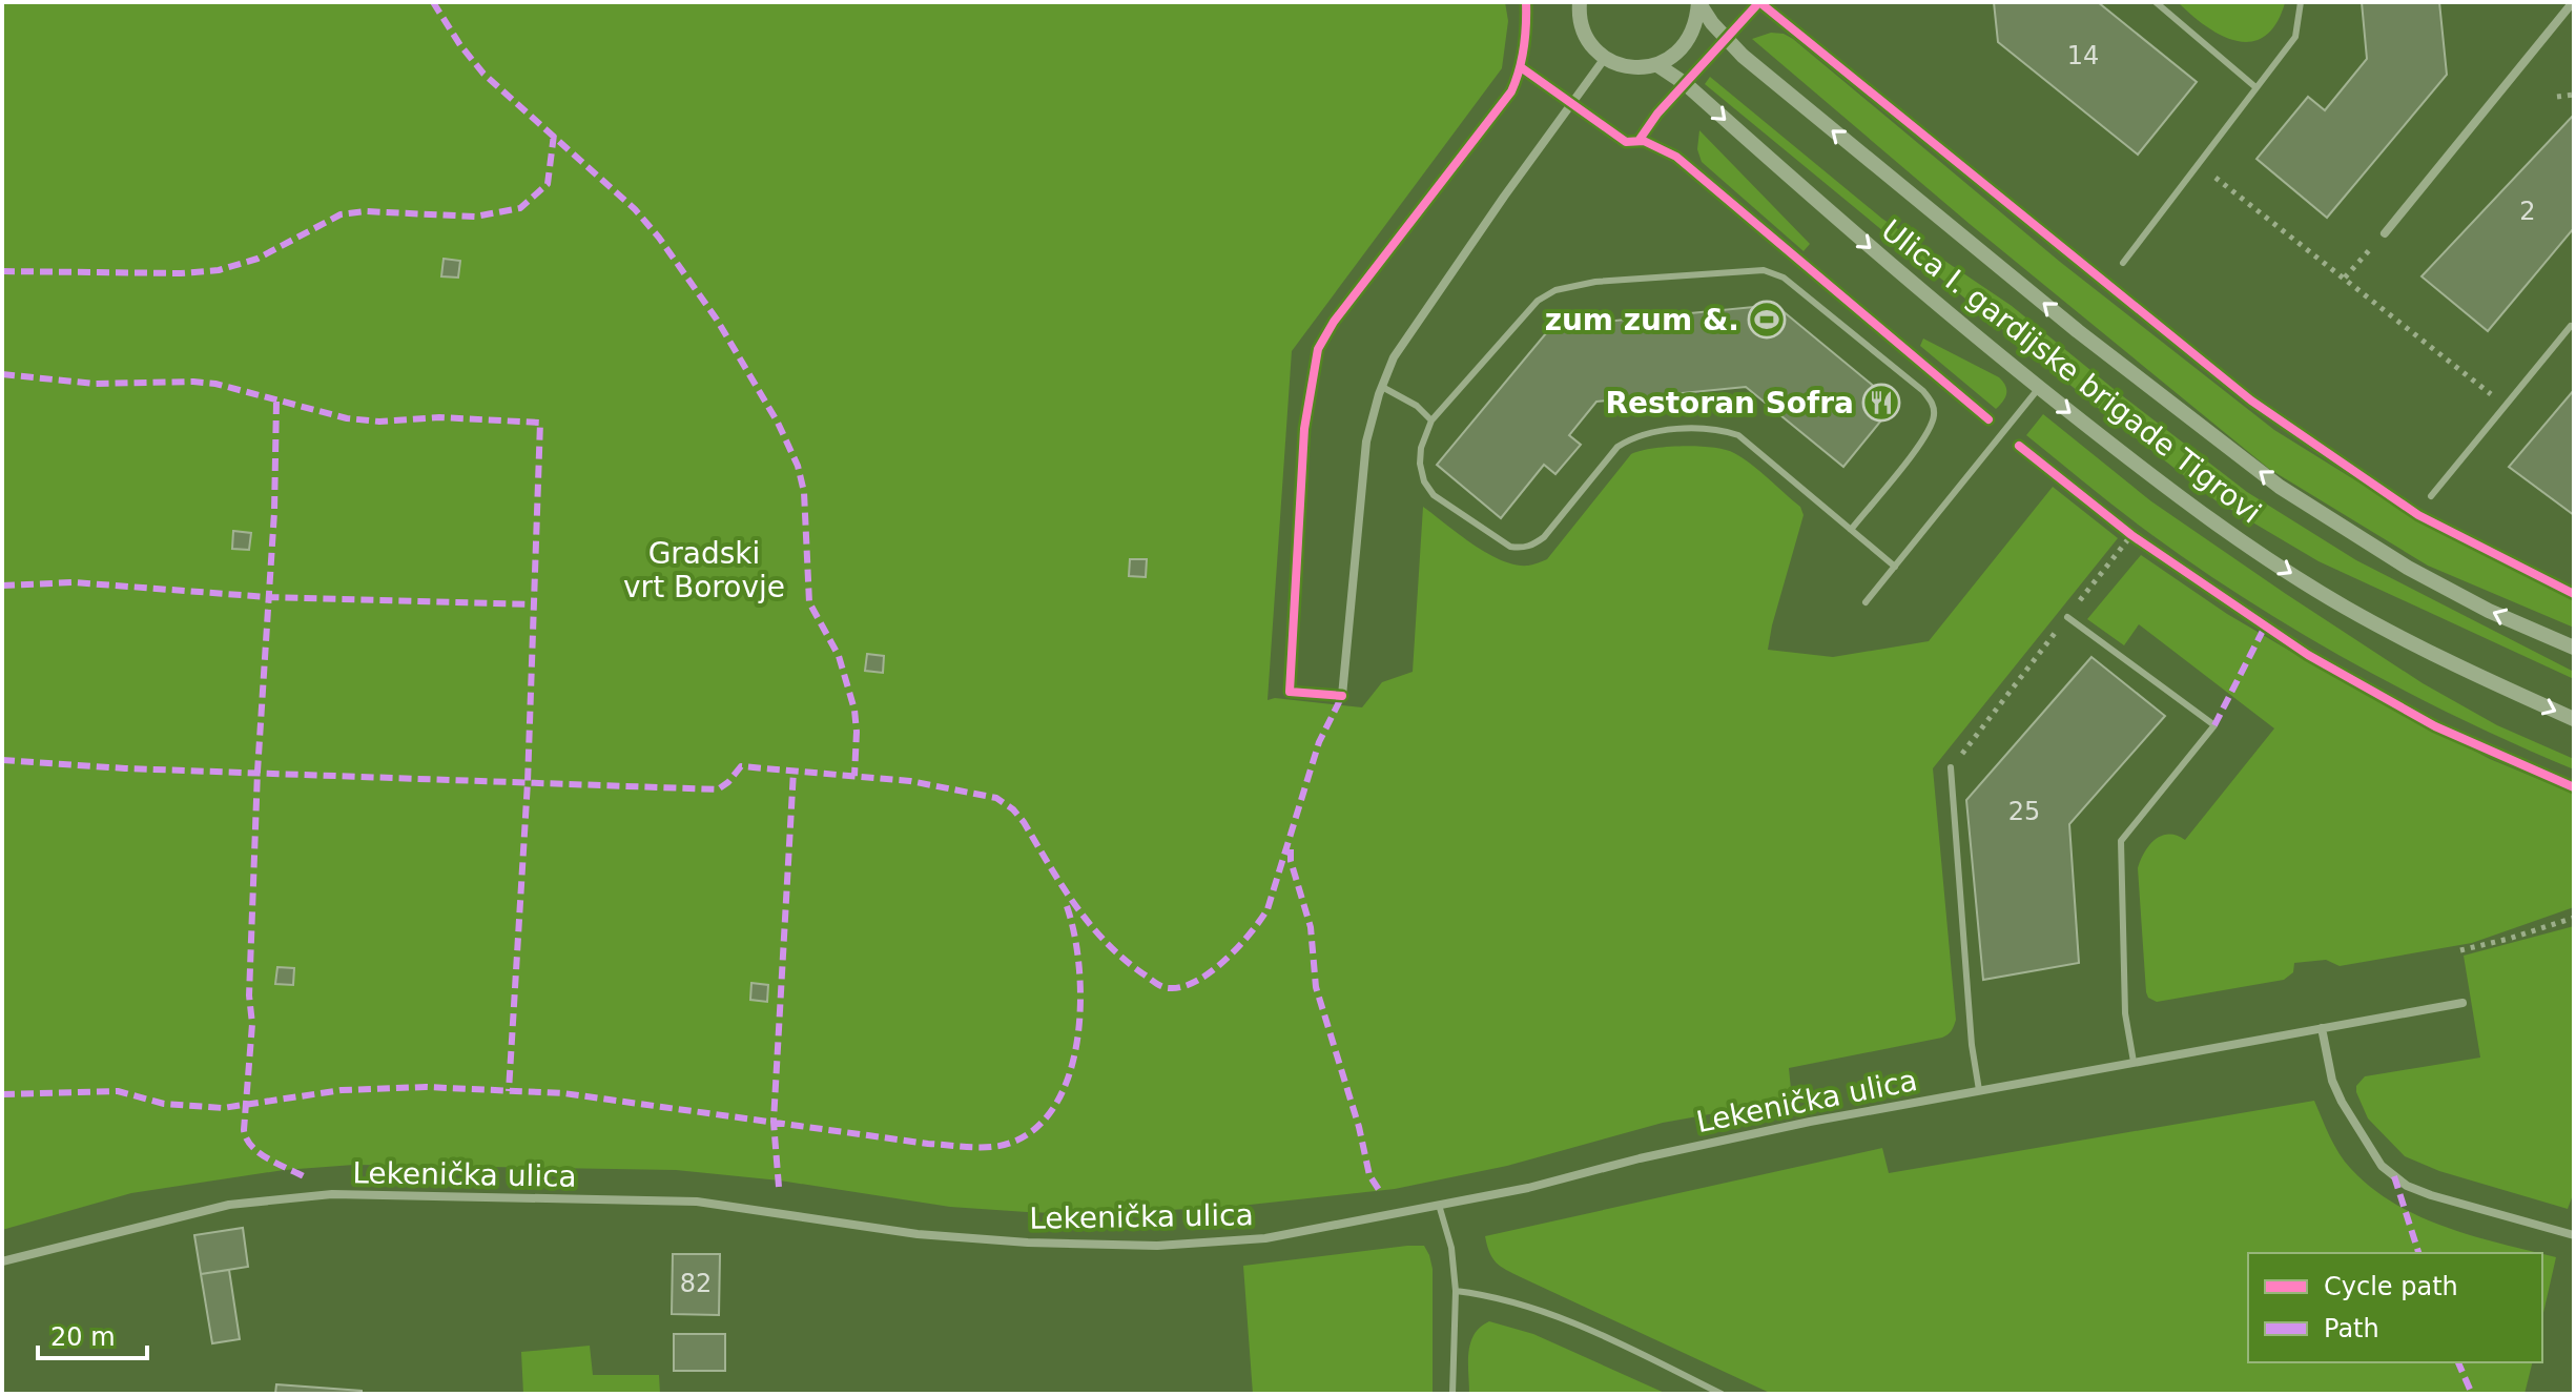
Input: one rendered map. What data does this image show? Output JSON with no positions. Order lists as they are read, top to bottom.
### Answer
{
  "streets": {
    "street": ["Ulica I. gardijske brigade Tigrovi", "Lekenička ulica"]
  },
  "parks": ["Gradski vrt Borovje"],
  "places": {
    "sports": ["zum zum &."],
    "restaurant": ["Restoran Sofra"]
  },
  "house_numbers": [
    "14",
    "2",
    "25",
    "82"
  ],
  "legend": ["Cycle path", "Path"],
  "scale_bar": "20 m"
}
